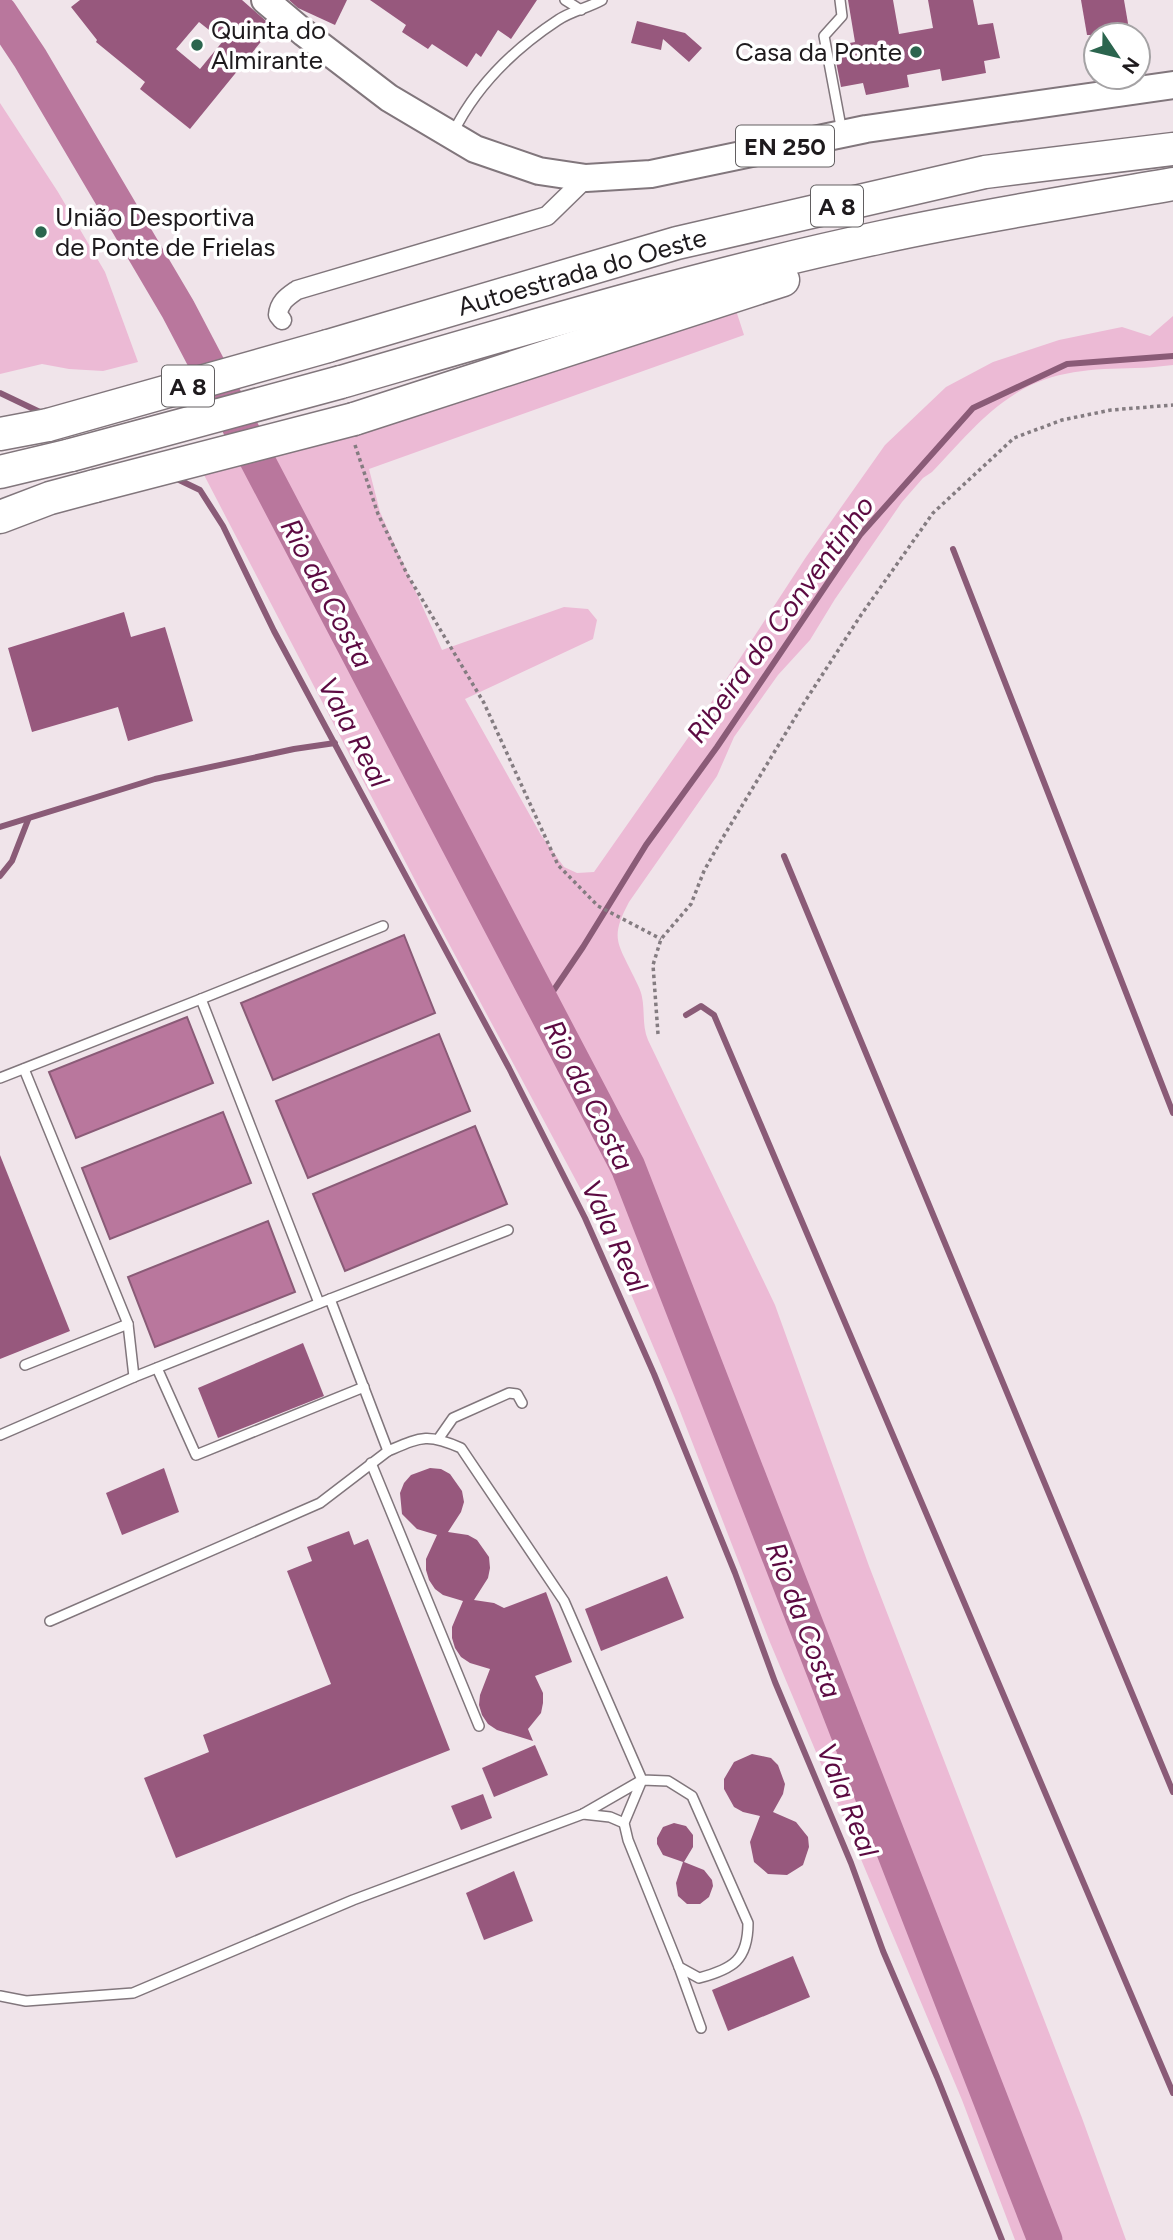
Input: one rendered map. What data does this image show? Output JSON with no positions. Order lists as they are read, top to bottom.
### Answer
{
  "streets": {
    "highway": ["A 8", "Autoestrada do Oeste"],
    "main road": ["EN 250"]
  },
  "water": ["Rio da Costa", "Ribeira do Conventinho", "Vala Real"],
  "places": ["Quinta do Almirante", "Casa da Ponte", "União Desportiva de Ponte de Frielas"],
  "north": "bottom right"
}
